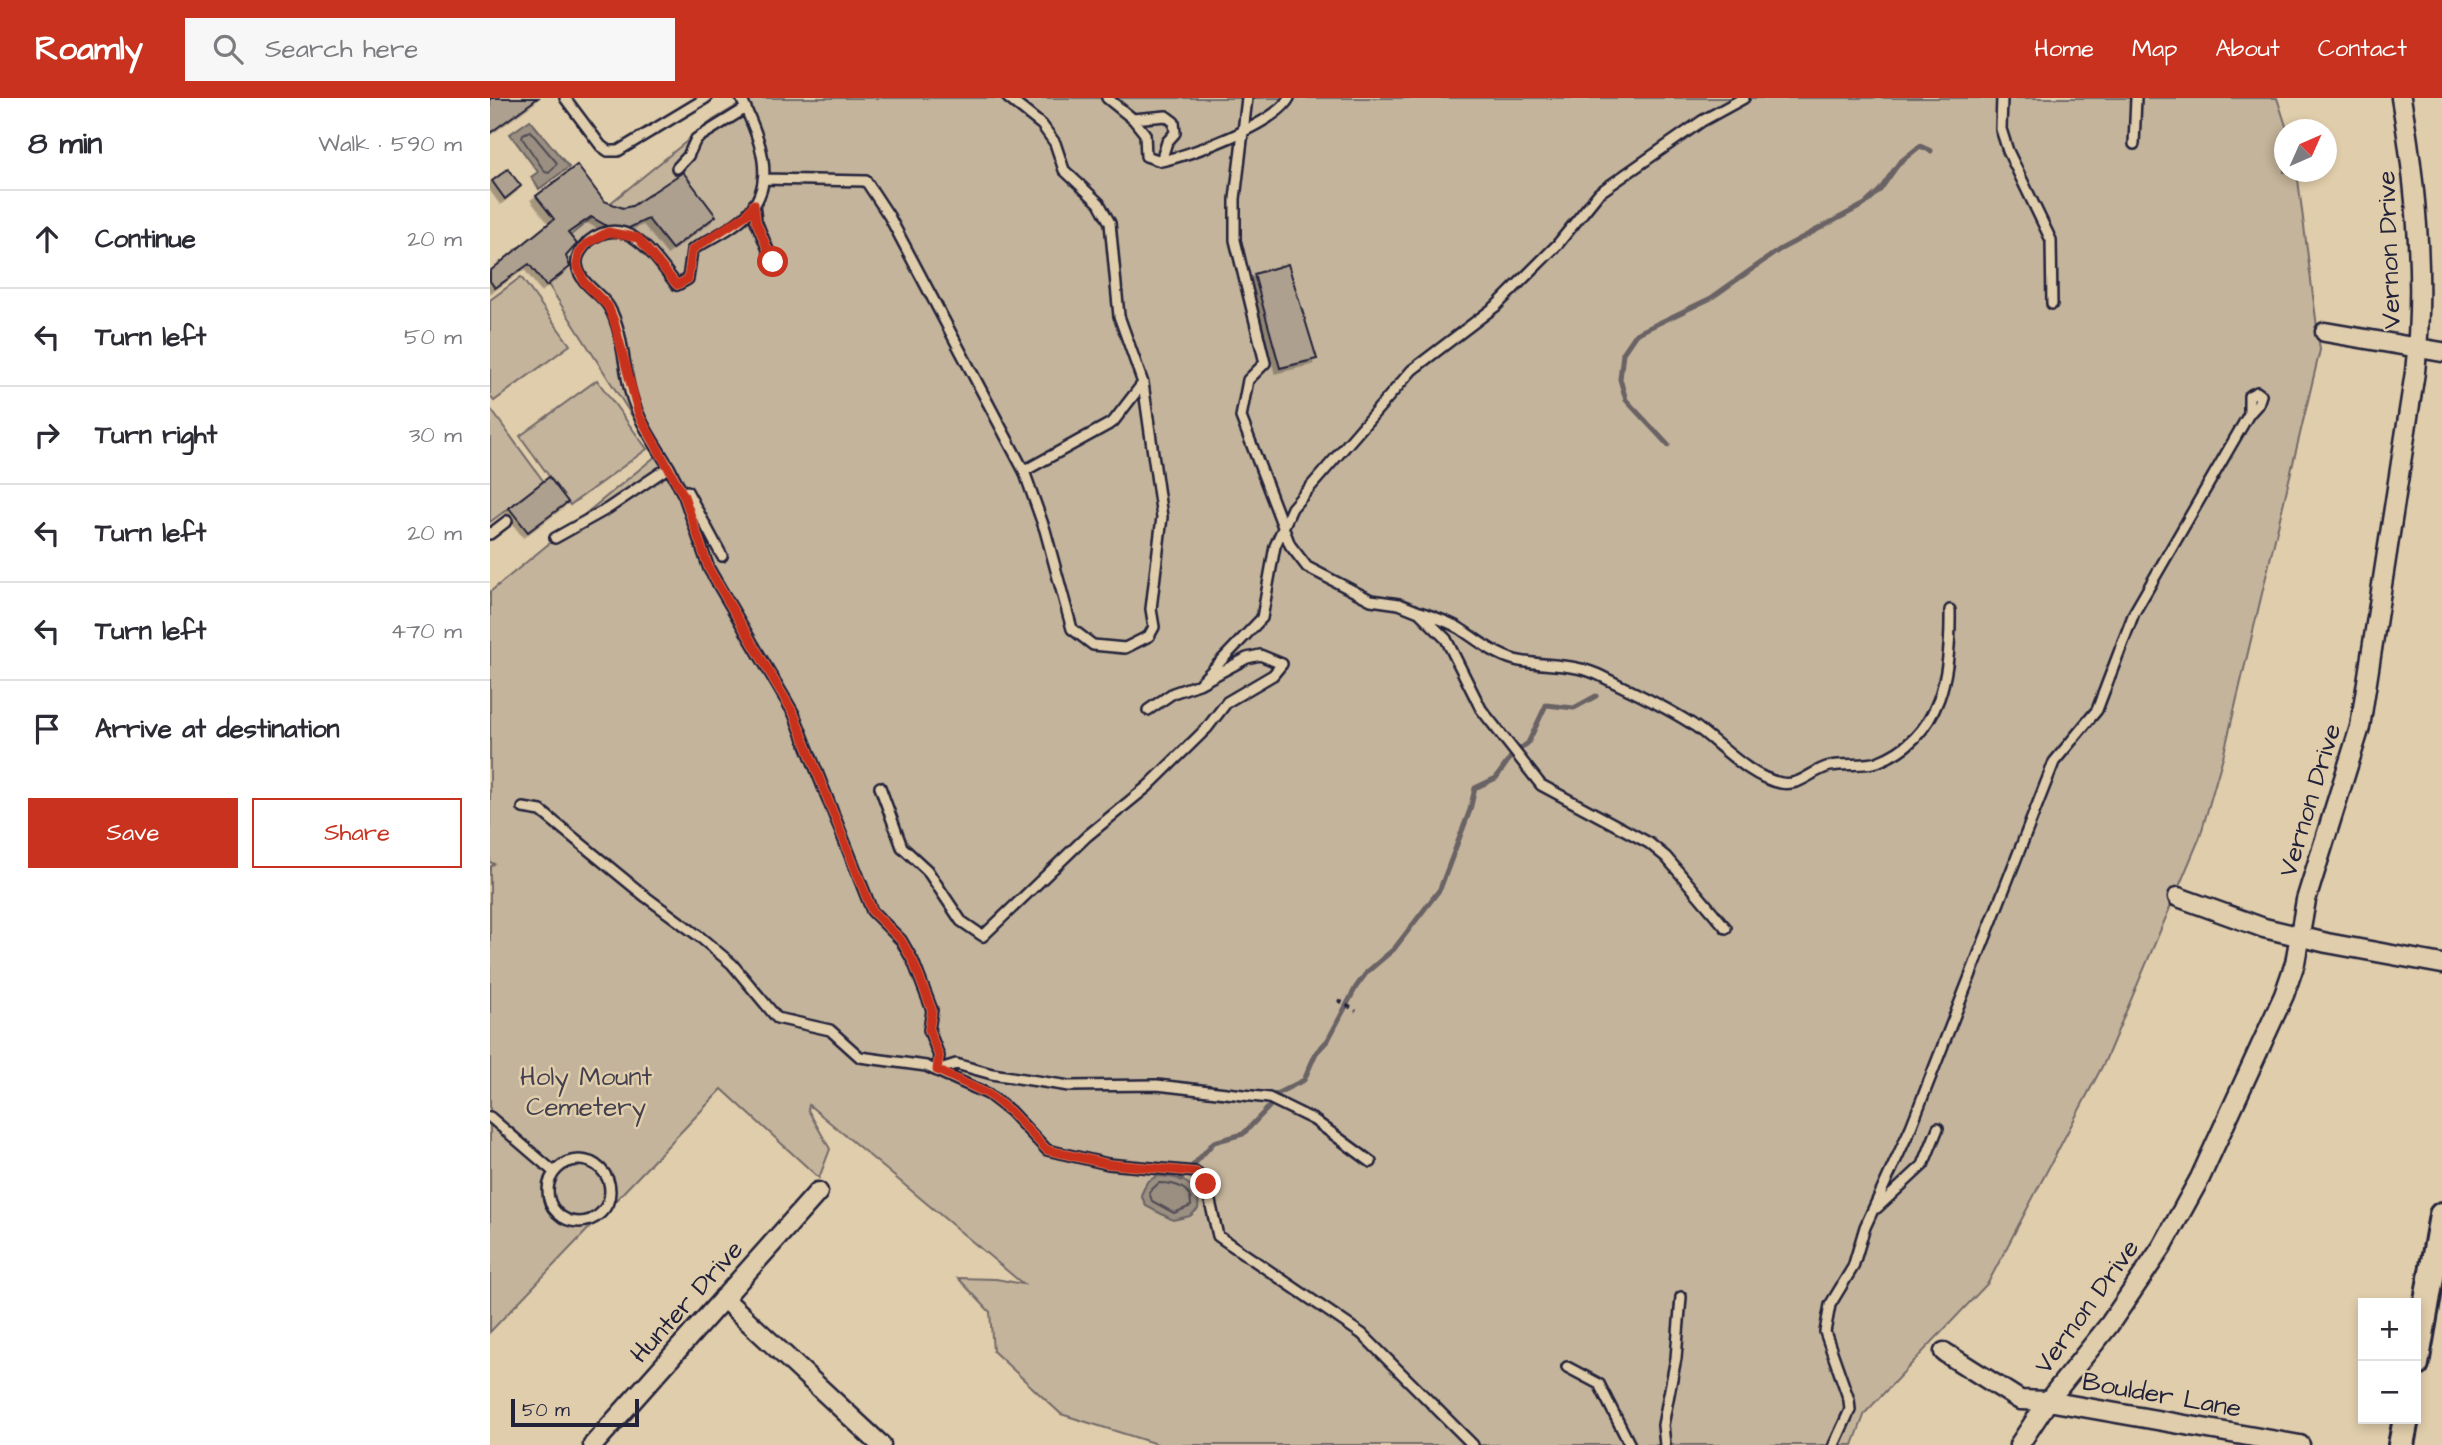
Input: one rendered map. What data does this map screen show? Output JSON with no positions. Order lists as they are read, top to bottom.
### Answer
{
  "streets": {
    "street": ["Vernon Drive", "Hunter Drive", "Boulder Lane"]
  },
  "crossings": [
    ["Vernon Drive", "Boulder Lane"]
  ],
  "parks": ["Holy Mount Cemetery"],
  "scale_bar": "50 m",
  "north": "top right",
  "page": {
    "header": "Roamly",
    "search": "Search here",
    "nav": [
      "Home",
      "Map",
      "About",
      "Contact"
    ],
    "heading": ["8 min", "Walk · 590 m"],
    "list": [
      ["Continue", "20 m"],
      ["Turn left", "50 m"],
      ["Turn right", "30 m"],
      ["Turn left", "20 m"],
      ["Turn left", "470 m"],
      "Arrive at destination"
    ],
    "buttons": ["Save", "Share"],
    "map_buttons": ["+", "−"],
    "scale": "50 m"
  }
}
